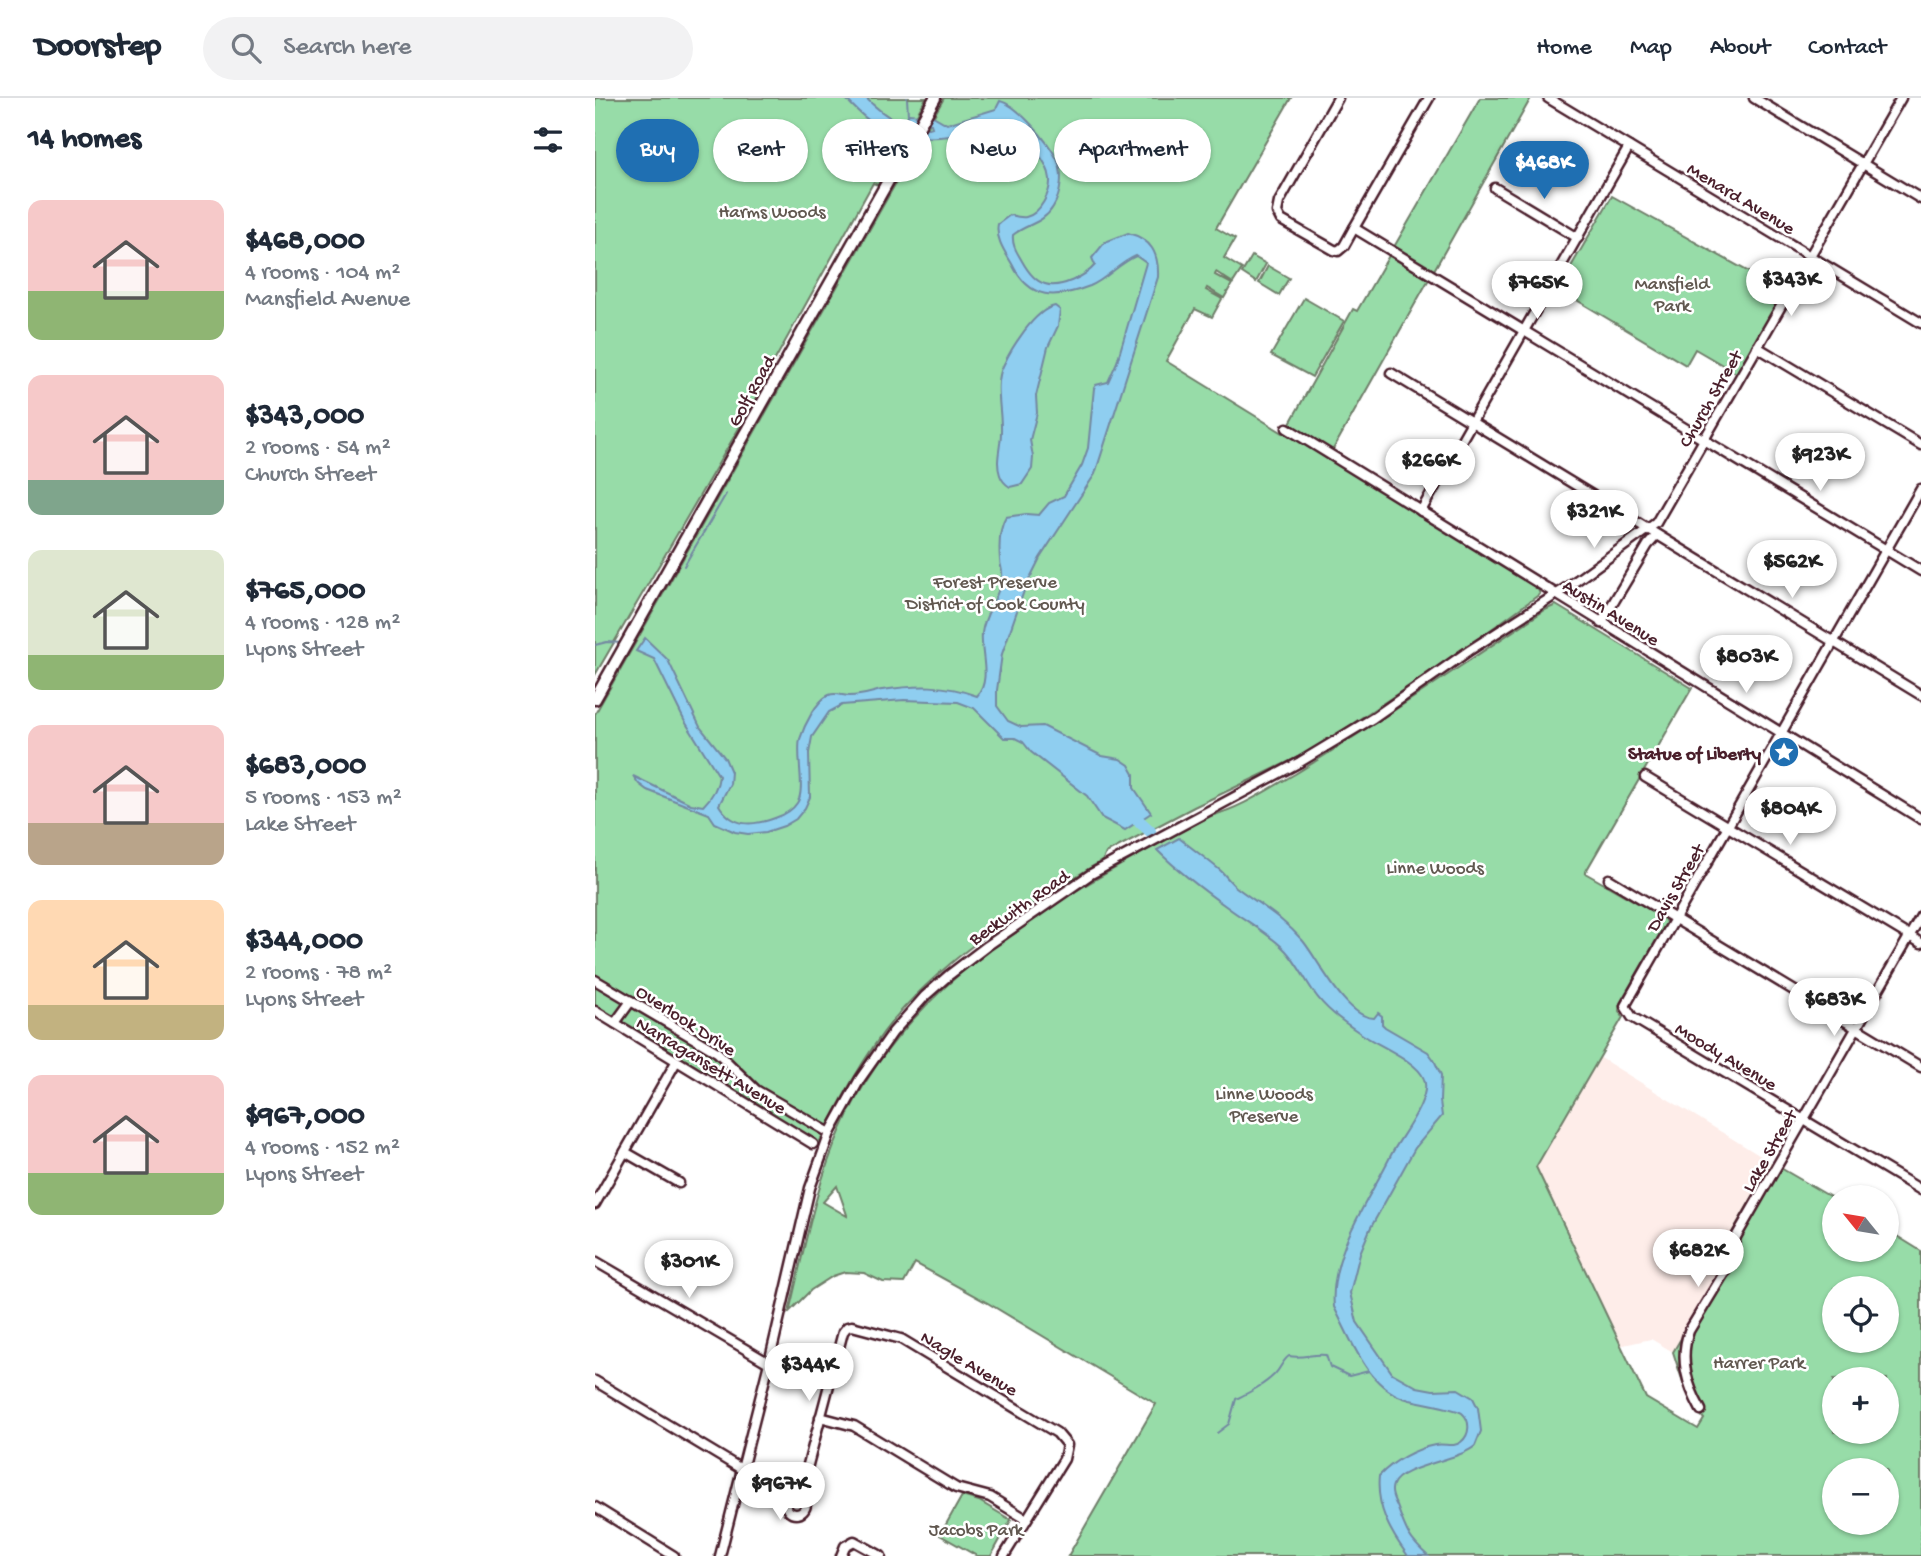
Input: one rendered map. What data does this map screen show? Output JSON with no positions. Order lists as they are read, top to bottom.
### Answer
{
  "streets": {
    "main road": ["Golf Road"],
    "street": [
      "Menard Avenue",
      "Church Street",
      "Austin Avenue",
      "Davis Street",
      "Beckwith Road",
      "Overlook Drive",
      "Moody Avenue",
      "Narragansett Avenue",
      "Lake Street",
      "Nagle Avenue"
    ]
  },
  "crossings": [
    ["Menard Avenue", "Church Street"],
    ["Church Street", "Beckwith Road"],
    ["Austin Avenue", "Davis Street"],
    ["Austin Avenue", "Beckwith Road"],
    ["Davis Street", "Moody Avenue"],
    ["Beckwith Road", "Overlook Drive"],
    ["Moody Avenue", "Lake Street"]
  ],
  "parks": [
    "Harms Woods",
    "Mansfield Park",
    "Forest Preserve District of Cook County",
    "Linne Woods",
    "Linne Woods Preserve",
    "Harrer Park",
    "Jacobs Park"
  ],
  "places": {
    "place": ["Statue of Liberty"]
  },
  "north": "top left",
  "page": {
    "header": "Doorstep",
    "search": "Search here",
    "nav": [
      "Home",
      "Map",
      "About",
      "Contact"
    ],
    "heading": "14 homes",
    "chip": [
      "Buy",
      "Rent",
      "Filters",
      "New",
      "Apartment"
    ],
    "price": [
      "$468K",
      "$343K",
      "$765K",
      "$923K",
      "$266K",
      "$321K",
      "$562K",
      "$803K",
      "$804K",
      "$683K",
      "$682K",
      "$301K",
      "$344K",
      "$967K"
    ],
    "list": [
      {
        "name": "$468,000",
        "note": "4 rooms · 104 m² · Mansfield Avenue"
      },
      {
        "name": "$343,000",
        "note": "2 rooms · 54 m² · Church Street"
      },
      {
        "name": "$765,000",
        "note": "4 rooms · 128 m² · Lyons Street"
      },
      {
        "name": "$683,000",
        "note": "5 rooms · 153 m² · Lake Street"
      },
      {
        "name": "$344,000",
        "note": "2 rooms · 78 m² · Lyons Street"
      },
      {
        "name": "$967,000",
        "note": "4 rooms · 152 m² · Lyons Street"
      }
    ],
    "map_buttons": ["+", "−"]
  }
}
